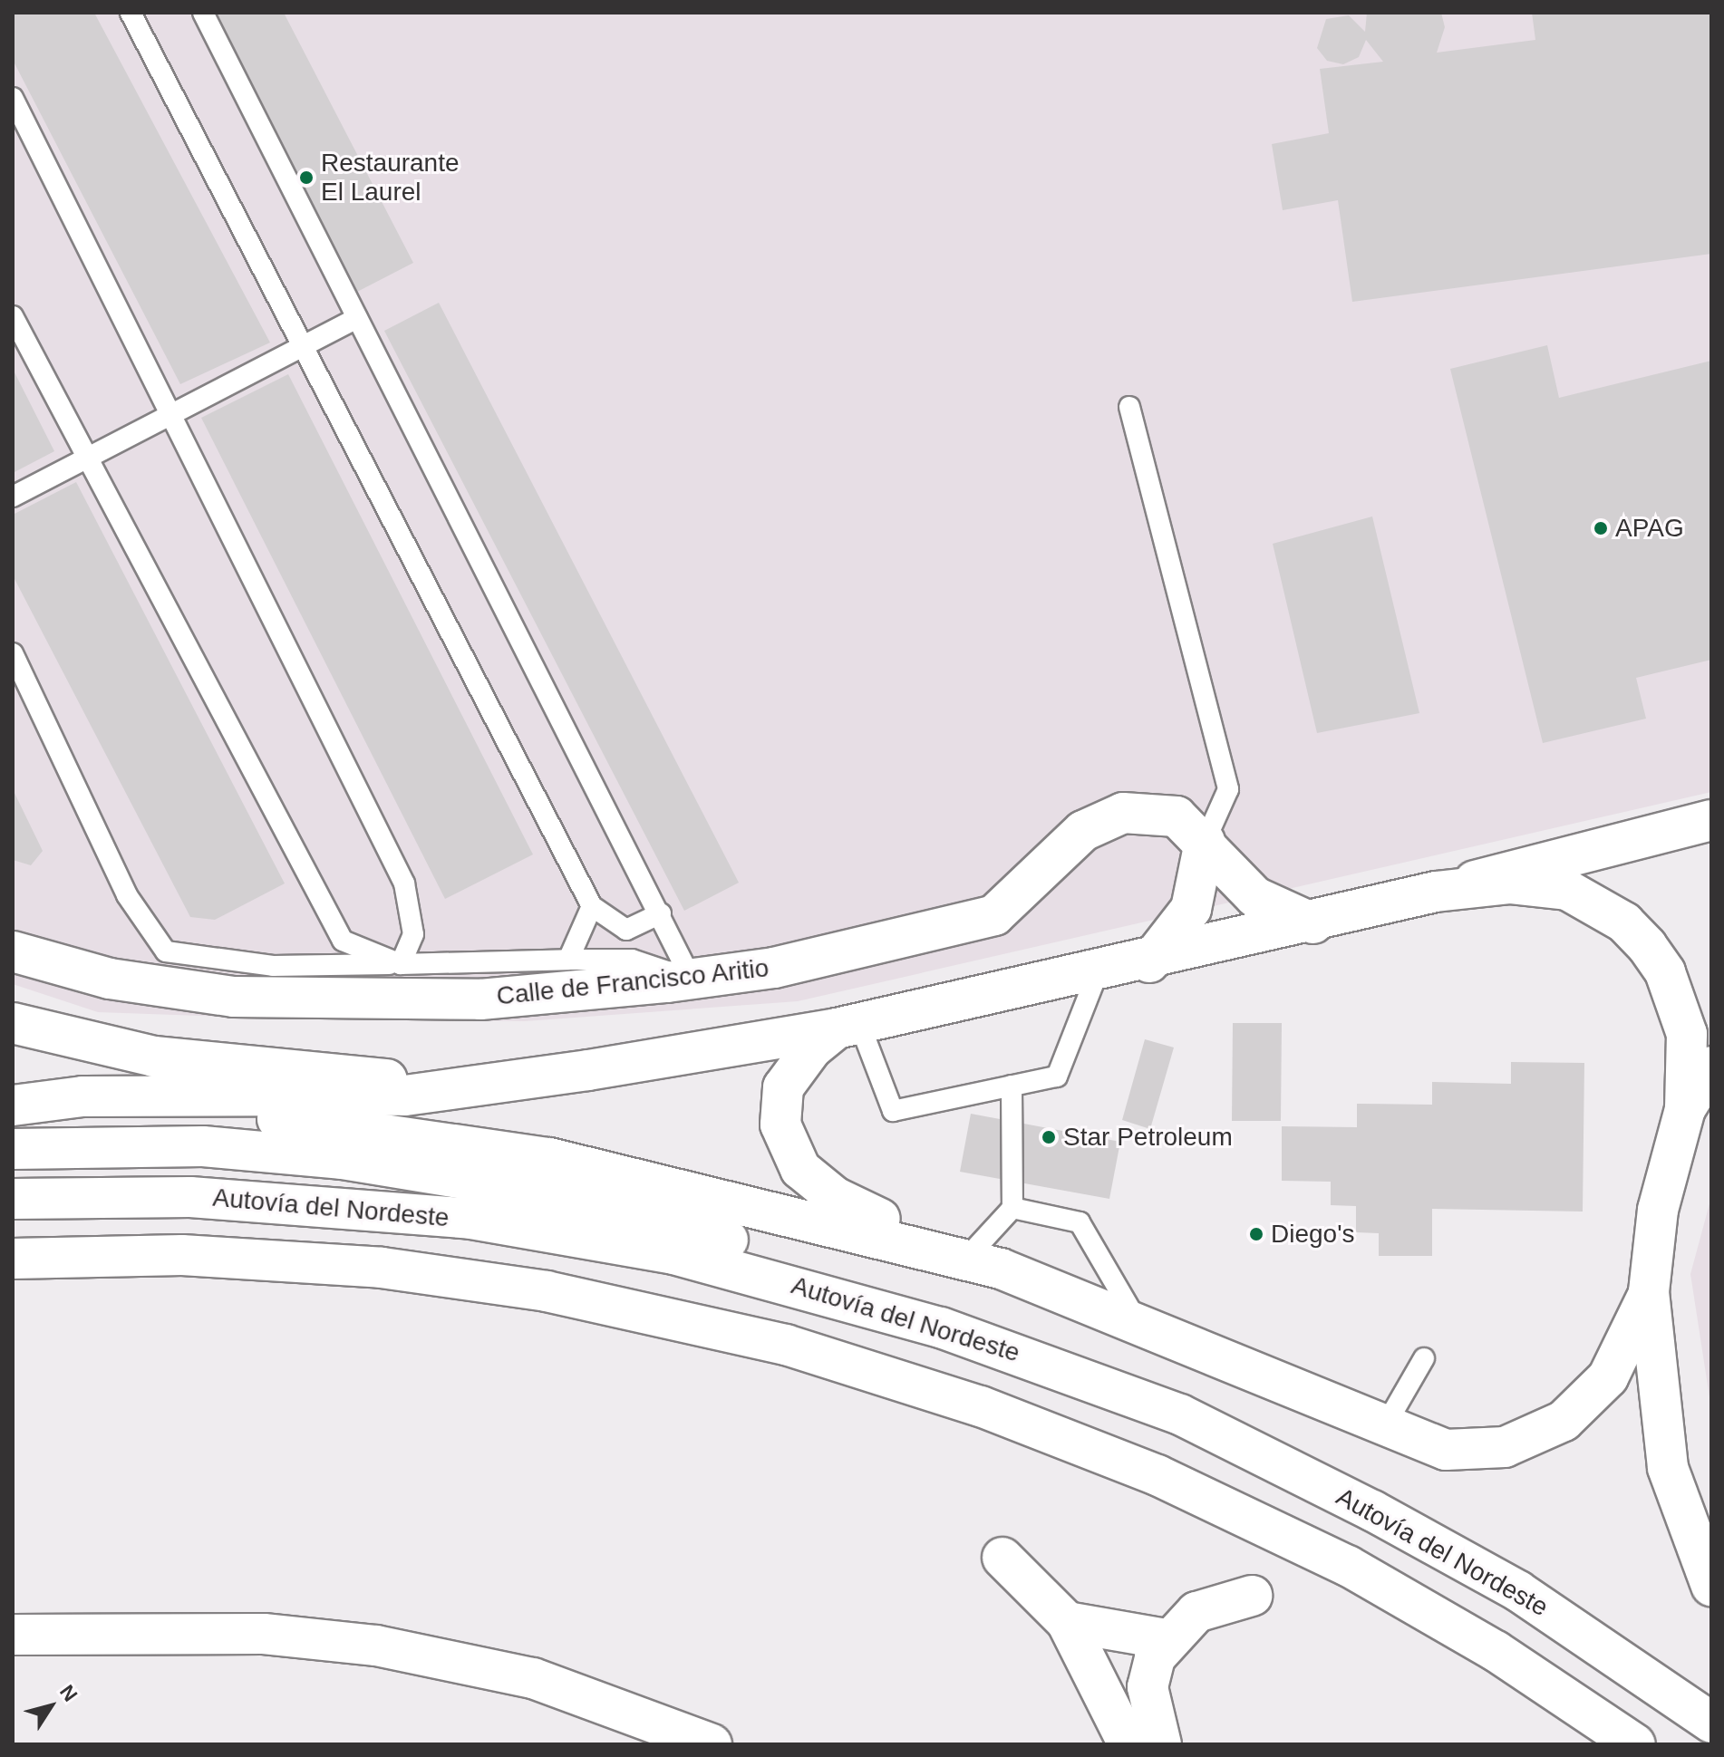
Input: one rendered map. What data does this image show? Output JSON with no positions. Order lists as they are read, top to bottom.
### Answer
{
  "streets": {
    "main road": ["Calle de Francisco Aritio", "Autovía del Nordeste"]
  },
  "places": [
    "Restaurante El Laurel",
    "APAG",
    "Star Petroleum",
    "Diego's"
  ],
  "north": "top right"
}
